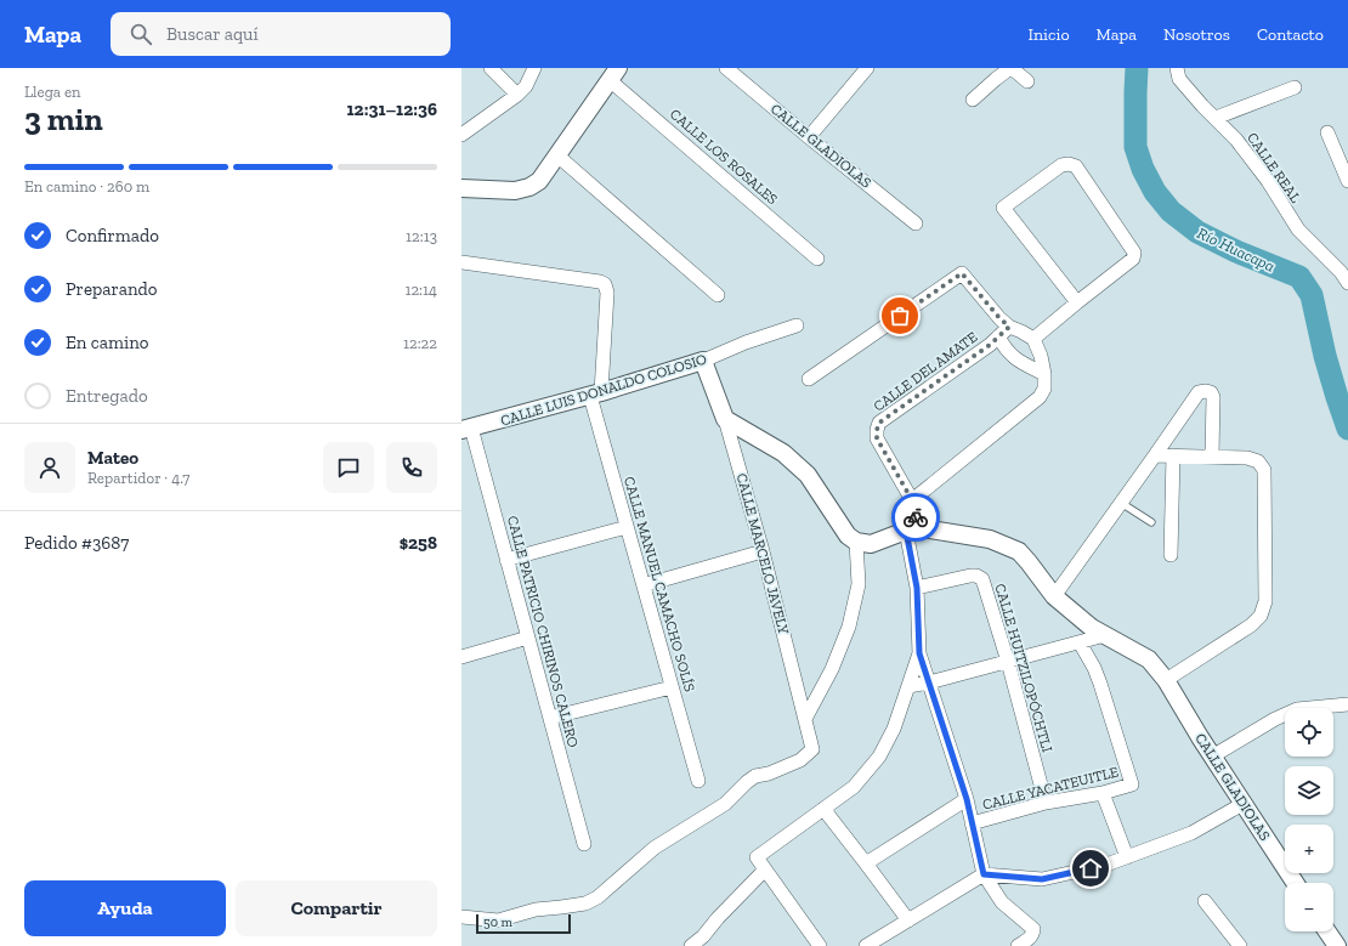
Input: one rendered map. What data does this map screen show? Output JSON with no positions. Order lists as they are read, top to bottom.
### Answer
{
  "streets": {
    "street": [
      "CALLE GLADIOLAS",
      "CALLE LOS ROSALES",
      "CALLE REAL",
      "CALLE DEL AMATE",
      "CALLE LUIS DONALDO COLOSIO",
      "CALLE MARCELO JAVELY",
      "CALLE MANUEL CAMACHO SOLÍS",
      "CALLE PATRICIO CHIRINOS CALERO",
      "CALLE HUITZILOPÓCHTLI",
      "CALLE YACATEUITLE"
    ]
  },
  "crossings": [
    ["CALLE GLADIOLAS", "CALLE DEL AMATE"],
    ["CALLE DEL AMATE", "CALLE HUITZILOPÓCHTLI"],
    ["CALLE LUIS DONALDO COLOSIO", "CALLE MARCELO JAVELY"],
    ["CALLE LUIS DONALDO COLOSIO", "CALLE MANUEL CAMACHO SOLÍS"],
    ["CALLE LUIS DONALDO COLOSIO", "CALLE PATRICIO CHIRINOS CALERO"],
    ["CALLE HUITZILOPÓCHTLI", "CALLE YACATEUITLE"]
  ],
  "water": ["Río Huacapa"],
  "scale_bar": "50 m",
  "page": {
    "header": "Mapa",
    "search": "Buscar aquí",
    "nav": [
      "Inicio",
      "Mapa",
      "Nosotros",
      "Contacto"
    ],
    "heading": ["3 min", "Llega en", "12:31–12:36"],
    "panel": [
      "Mateo",
      "Repartidor · 4.7",
      "Pedido #3687",
      "$258"
    ],
    "bar": "En camino · 260 m",
    "list": [
      ["Confirmado", "12:13"],
      ["Preparando", "12:14"],
      ["En camino", "12:22"],
      "Entregado"
    ],
    "map_buttons": ["+", "−"],
    "buttons": ["Ayuda", "Compartir"],
    "scale": "50 m"
  }
}
